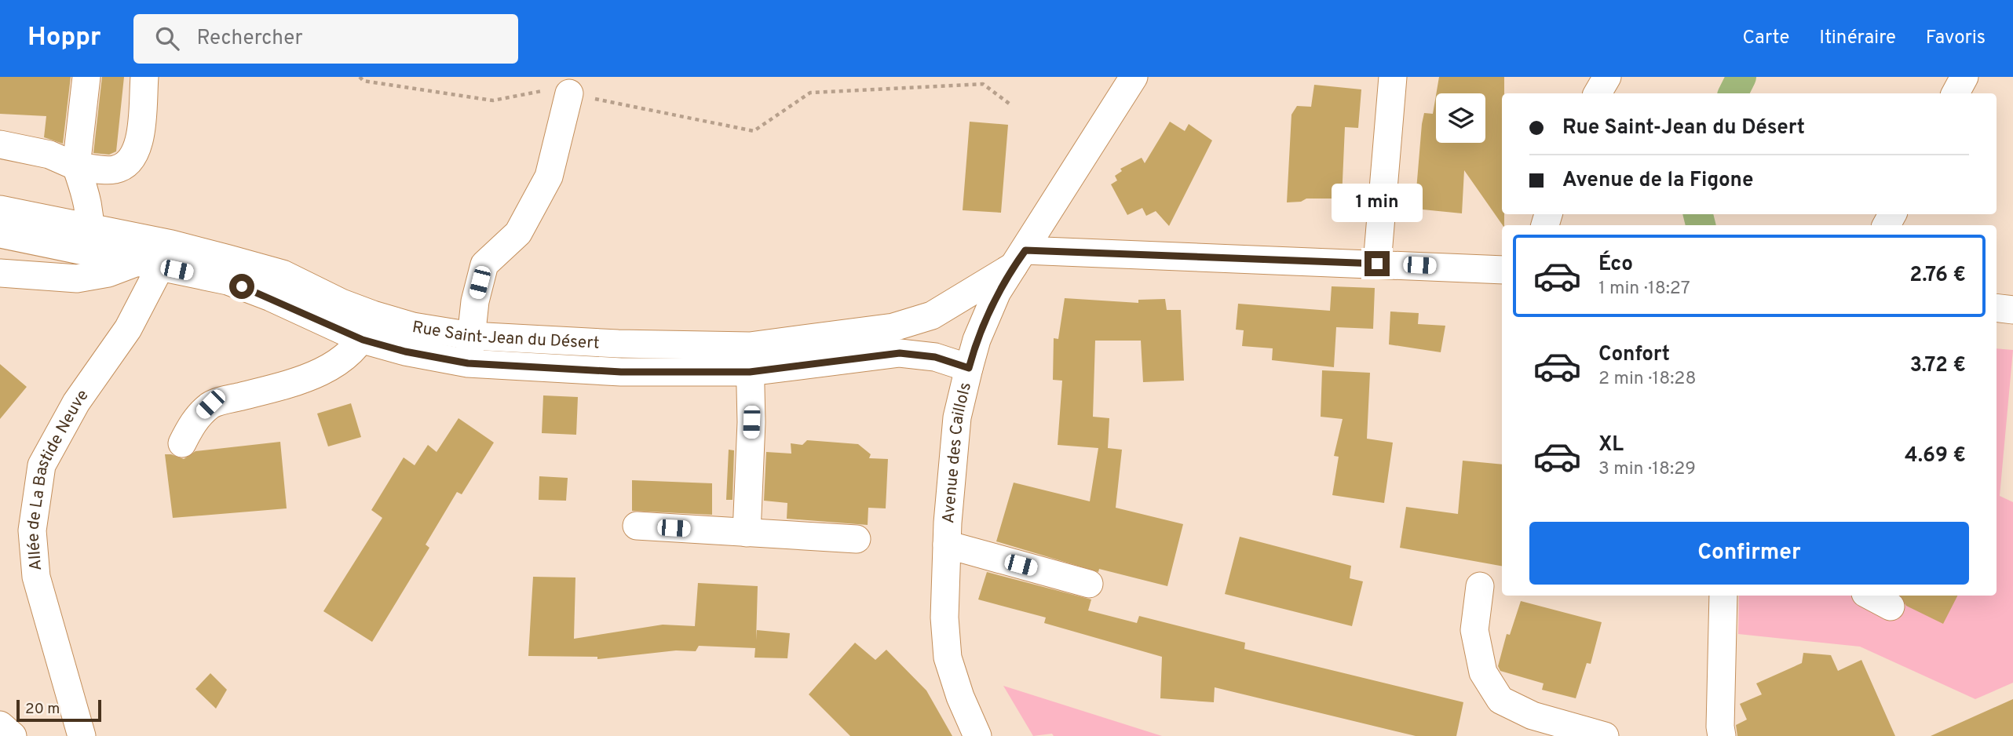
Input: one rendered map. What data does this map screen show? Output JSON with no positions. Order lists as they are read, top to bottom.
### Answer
{
  "streets": {
    "street": ["Rue Saint-Jean du Désert", "Avenue des Caillols", "Allée de La Bastide Neuve"]
  },
  "crossings": [
    ["Rue Saint-Jean du Désert", "Avenue des Caillols"],
    ["Rue Saint-Jean du Désert", "Allée de La Bastide Neuve"]
  ],
  "scale_bar": "20 m",
  "page": {
    "header": "Hoppr",
    "search": "Rechercher",
    "nav": ["Carte", "Itinéraire", "Favoris"],
    "banner": ["Rue Saint-Jean du Désert", "Avenue de la Figone"],
    "bubble": "1 min",
    "list": [
      {
        "name": "Éco",
        "note": "1 min · 18:27",
        "value": "2.76 €"
      },
      {
        "name": "Confort",
        "note": "2 min · 18:28",
        "value": "3.72 €"
      },
      {
        "name": "XL",
        "note": "3 min · 18:29",
        "value": "4.69 €"
      }
    ],
    "buttons": "Confirmer",
    "scale": "20 m"
  }
}
